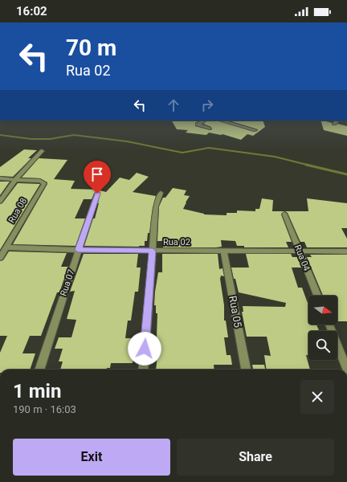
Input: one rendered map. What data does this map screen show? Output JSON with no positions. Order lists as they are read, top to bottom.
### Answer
{
  "streets": {
    "street": [
      "Rua 08",
      "Rua 02",
      "Rua 04",
      "Rua 07",
      "Rua 05"
    ]
  },
  "crossings": [
    ["Rua 08", "Rua 02"],
    ["Rua 02", "Rua 04"],
    ["Rua 02", "Rua 07"],
    ["Rua 02", "Rua 05"]
  ],
  "north": "right",
  "page": {
    "status": "16:02",
    "turn": ["70 m", "Rua 02"],
    "heading": ["1 min", "190 m · 16:03"],
    "buttons": ["Exit", "Share"]
  }
}
